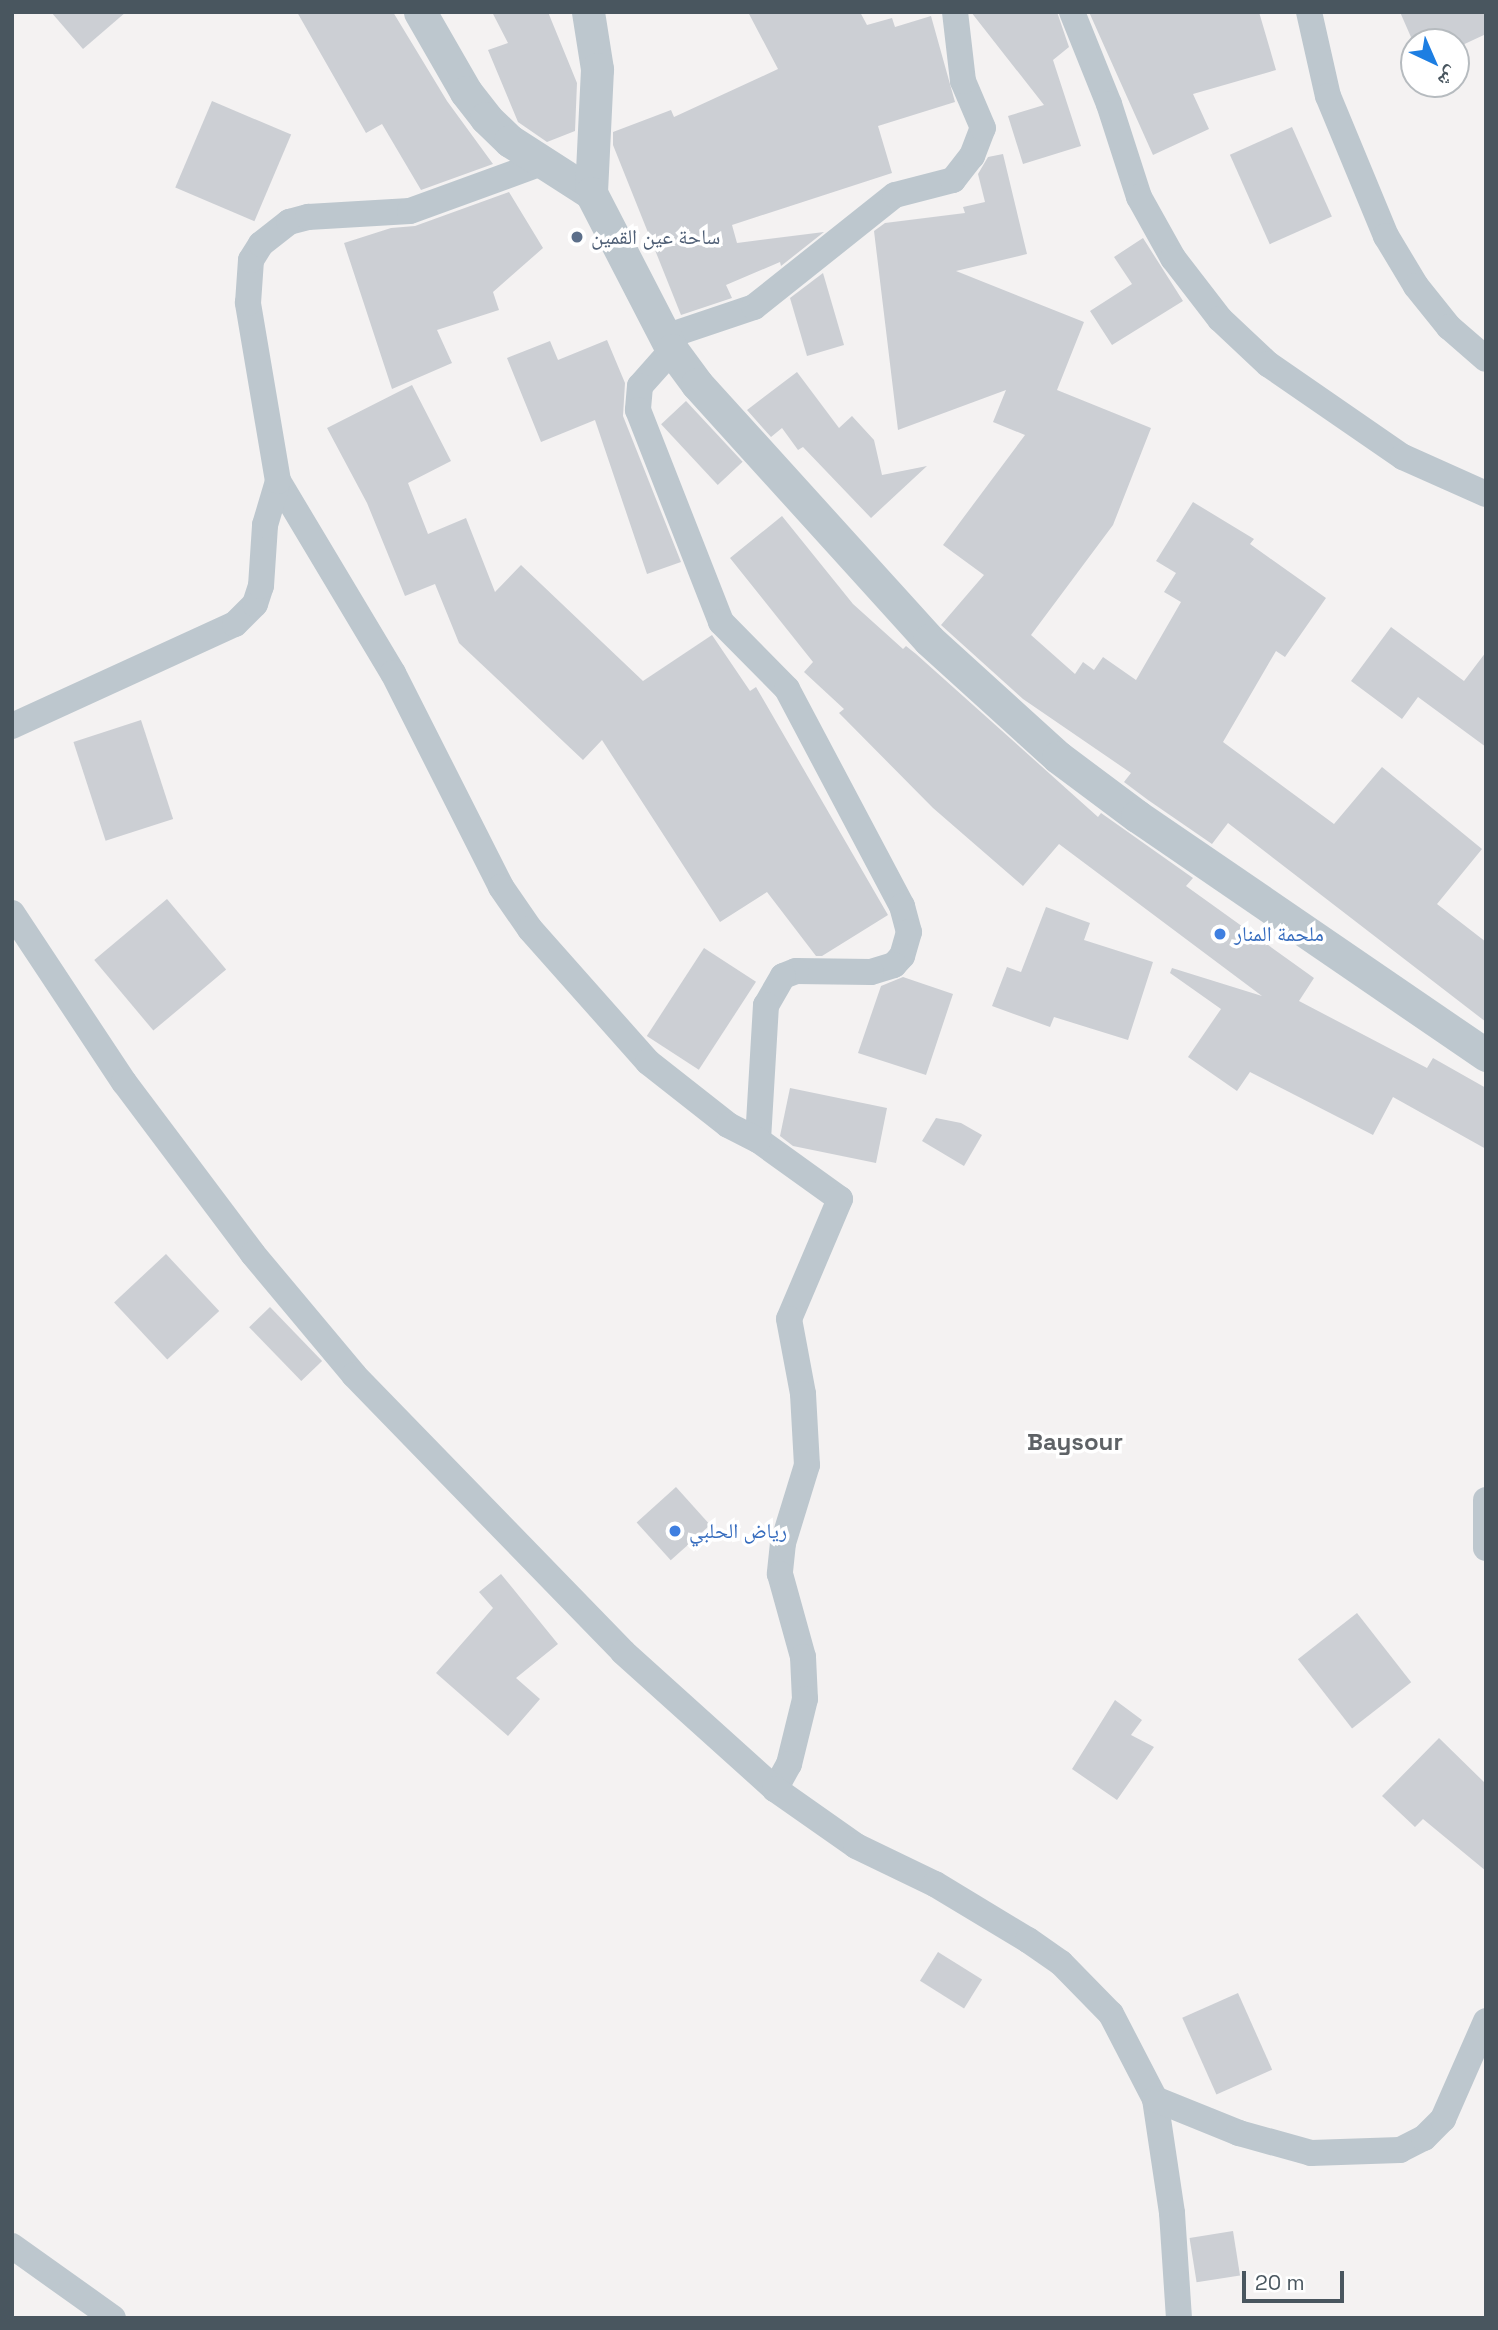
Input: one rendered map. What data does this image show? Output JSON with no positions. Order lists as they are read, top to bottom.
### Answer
{
  "districts": ["Baysour"],
  "places": ["ساحة عين القمين", "ملحمة المنار", "رياض الحلبي"],
  "scale_bar": "20 m",
  "north": "bottom right"
}
